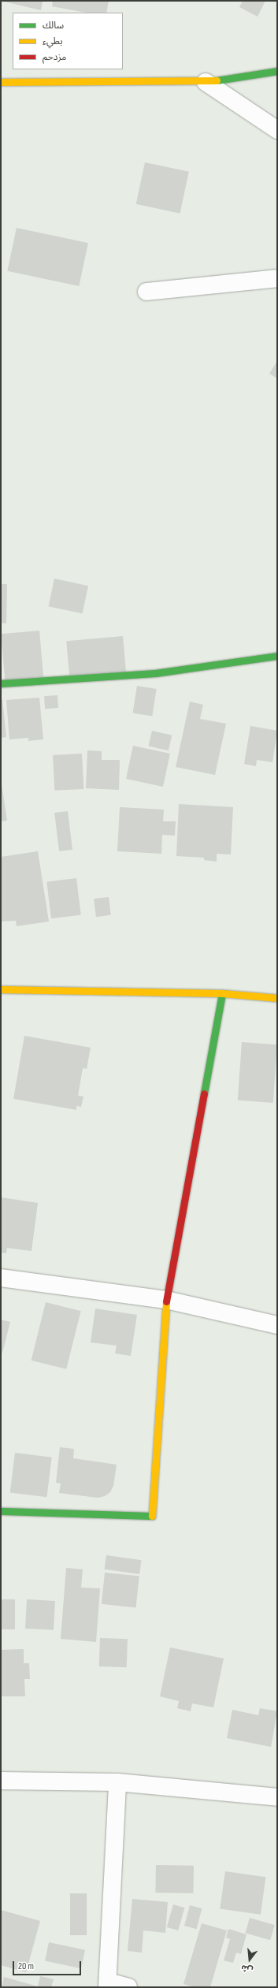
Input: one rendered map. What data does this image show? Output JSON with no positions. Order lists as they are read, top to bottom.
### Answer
{
  "legend": ["سالك", "بطيء", "مزدحم"],
  "scale_bar": "20 m",
  "north": "bottom"
}
